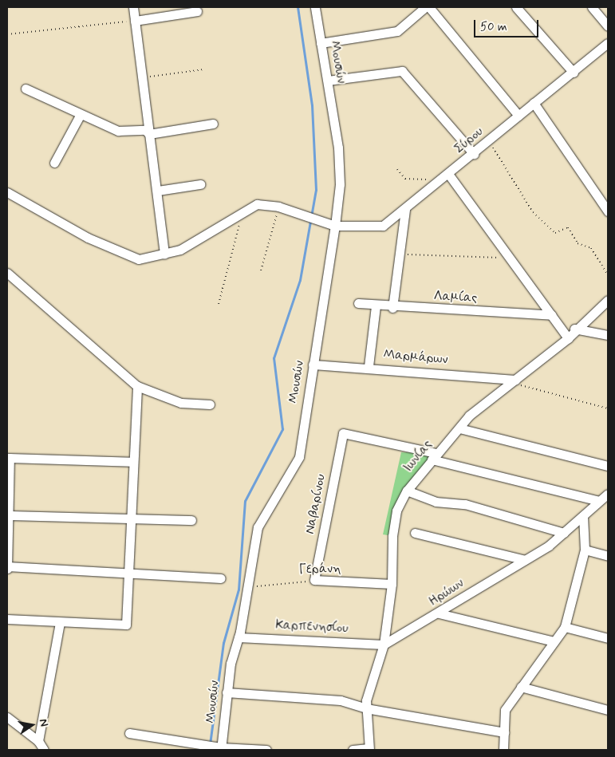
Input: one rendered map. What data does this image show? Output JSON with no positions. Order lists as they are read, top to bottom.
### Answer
{
  "streets": {
    "street": [
      "Μουσών",
      "Σύρου",
      "Λαμίας",
      "Μαρμάρων",
      "Ιωνίας",
      "Ναβαρίνου",
      "Γεράνη",
      "Ηρώων",
      "Καρπενησίου"
    ]
  },
  "crossings": [
    ["Μουσών", "Σύρου"],
    ["Μουσών", "Μαρμάρων"],
    ["Μουσών", "Γεράνη"],
    ["Μουσών", "Καρπενησίου"],
    ["Μαρμάρων", "Ιωνίας"],
    ["Ιωνίας", "Ναβαρίνου"],
    ["Ιωνίας", "Γεράνη"],
    ["Ιωνίας", "Ηρώων"],
    ["Ιωνίας", "Καρπενησίου"],
    ["Ναβαρίνου", "Γεράνη"],
    ["Ηρώων", "Καρπενησίου"]
  ],
  "scale_bar": "50 m",
  "north": "right"
}
